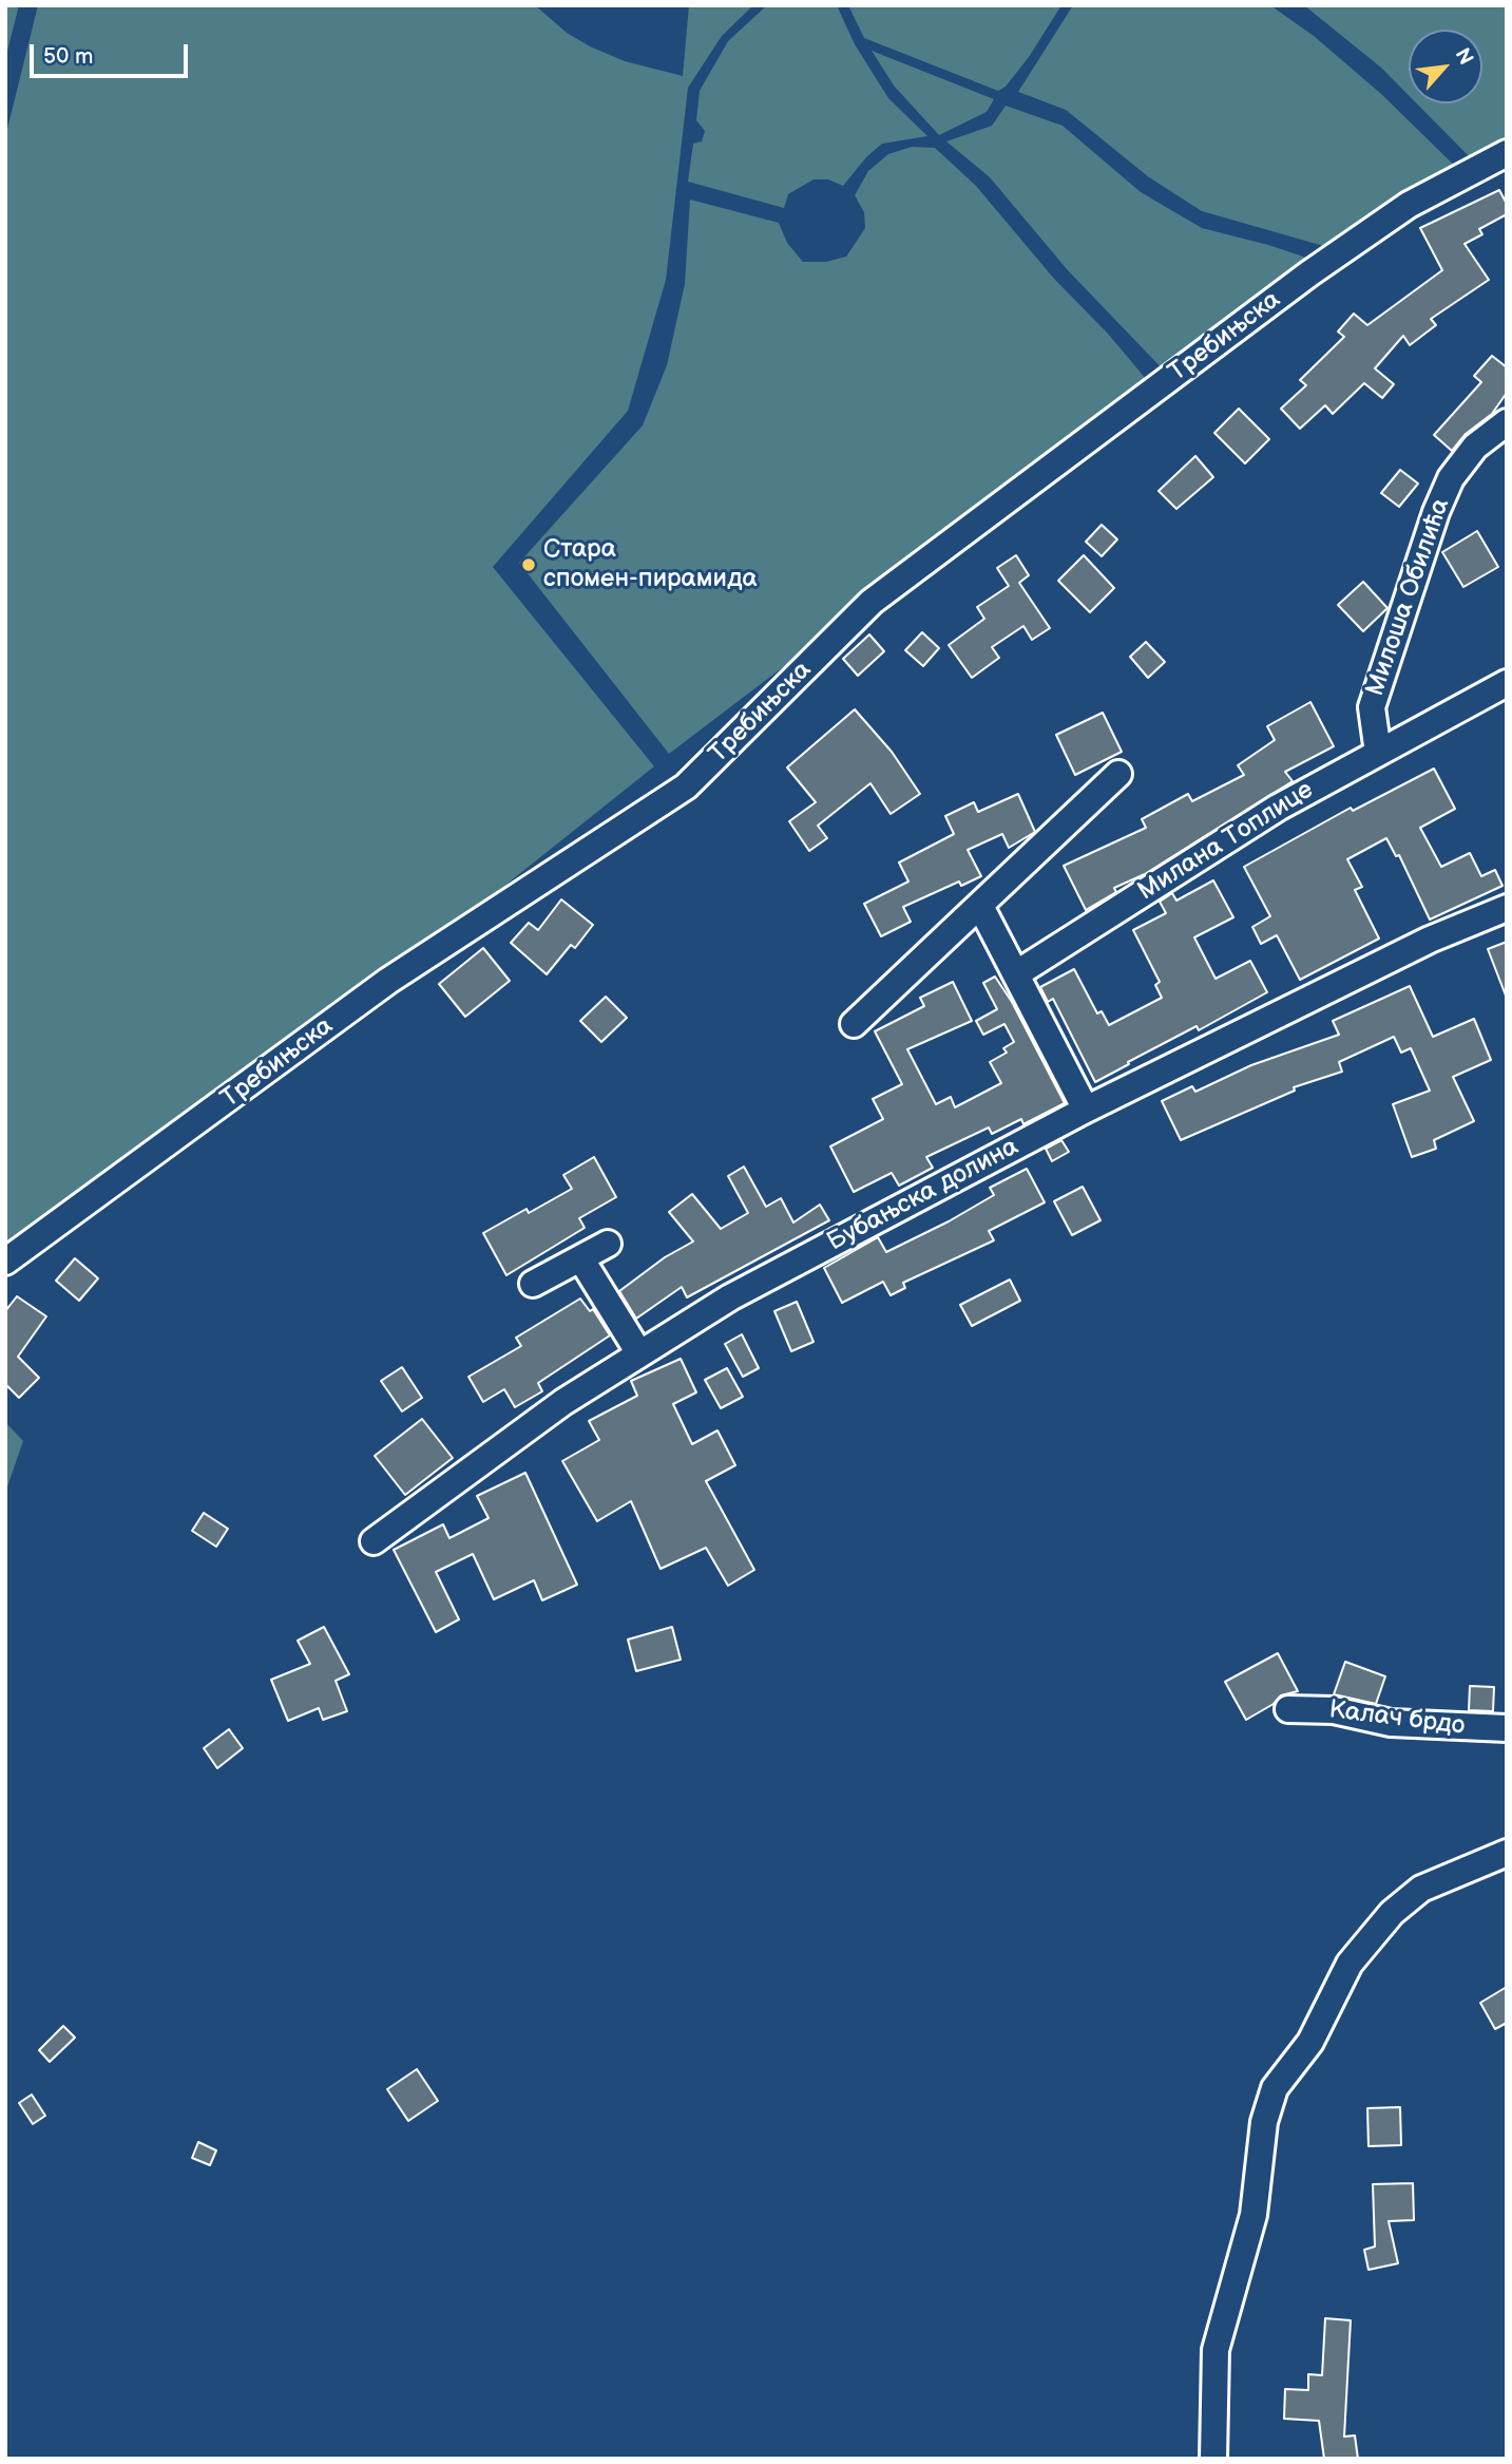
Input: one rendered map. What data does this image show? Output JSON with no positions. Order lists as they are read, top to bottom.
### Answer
{
  "streets": {
    "street": [
      "Требињска",
      "Милоша Обилића",
      "Милана Топлице",
      "Бубањска долина",
      "Калач брдо"
    ]
  },
  "crossings": [
    ["Милоша Обилића", "Милана Топлице"]
  ],
  "places": ["Стара спомен-пирамида"],
  "scale_bar": "50 m",
  "north": "top right"
}
